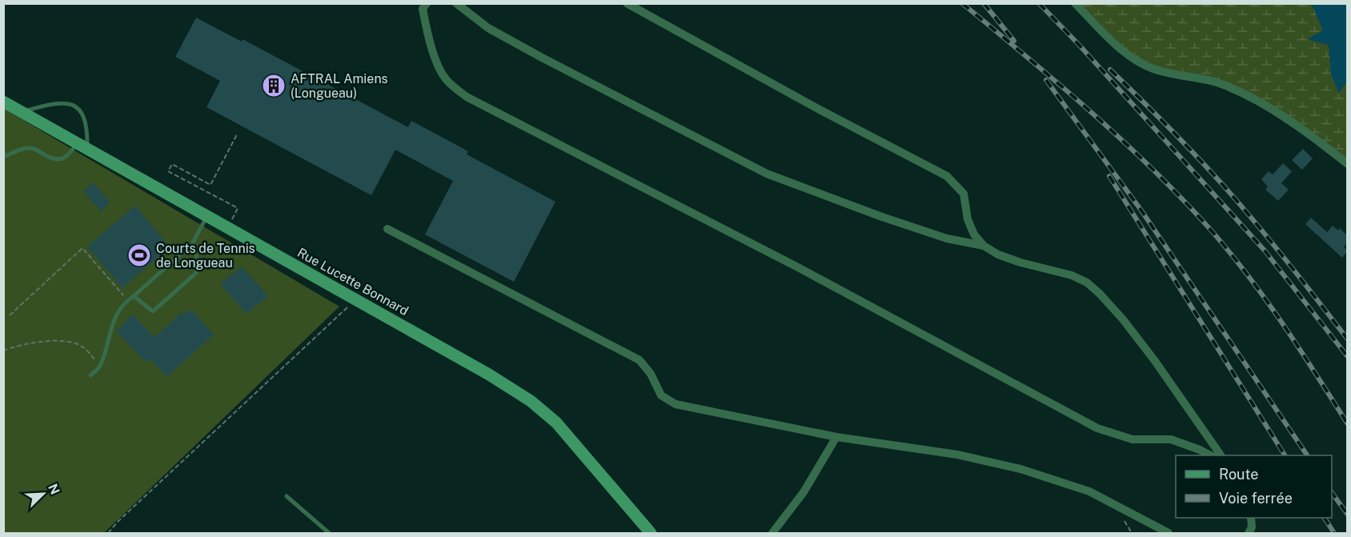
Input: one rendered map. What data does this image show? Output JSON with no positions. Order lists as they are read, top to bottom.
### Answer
{
  "streets": {
    "street": ["Rue Lucette Bonnard"]
  },
  "places": {
    "building": ["AFTRAL Amiens (Longueau)"],
    "sports": ["Courts de Tennis de Longueau"]
  },
  "legend": ["Route", "Voie ferrée"],
  "north": "top right"
}
